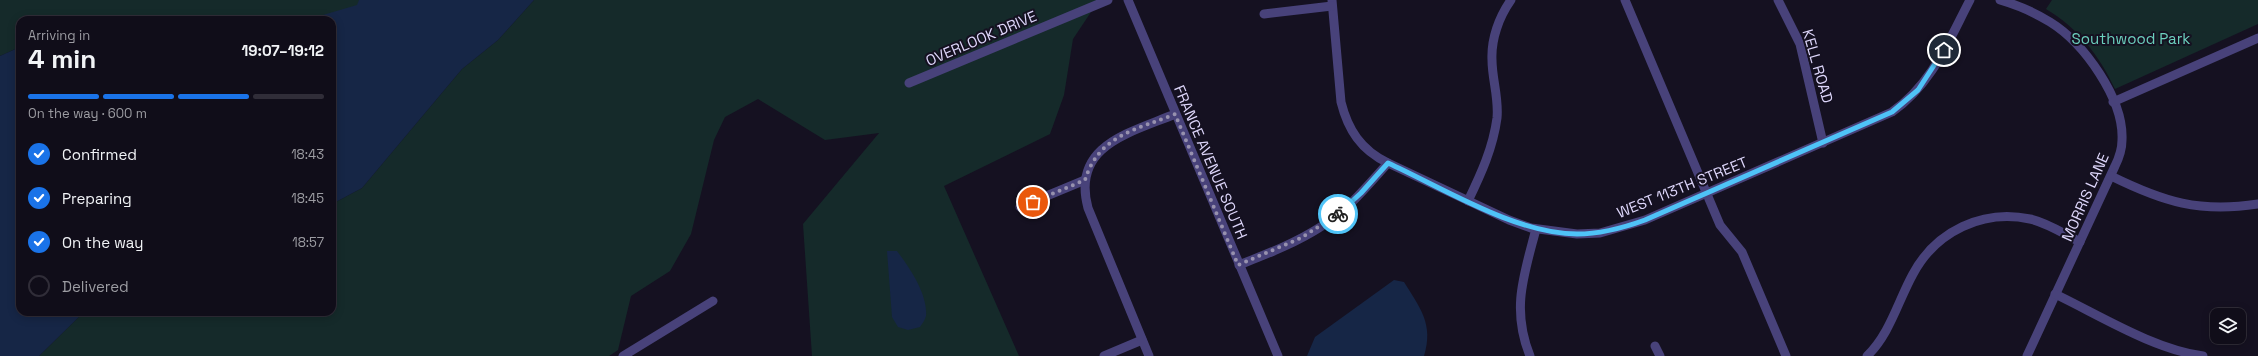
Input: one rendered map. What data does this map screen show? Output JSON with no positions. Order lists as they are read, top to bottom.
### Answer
{
  "streets": {
    "street": [
      "OVERLOOK DRIVE",
      "KELL ROAD",
      "FRANCE AVENUE SOUTH",
      "WEST 113TH STREET",
      "MORRIS LANE"
    ]
  },
  "crossings": [
    ["KELL ROAD", "WEST 113TH STREET"]
  ],
  "parks": ["Southwood Park"],
  "page": {
    "heading": ["4 min", "Arriving in", "19:07–19:12"],
    "bar": "On the way · 600 m",
    "list": [
      ["Confirmed", "18:43"],
      ["Preparing", "18:45"],
      ["On the way", "18:57"],
      "Delivered"
    ]
  }
}
